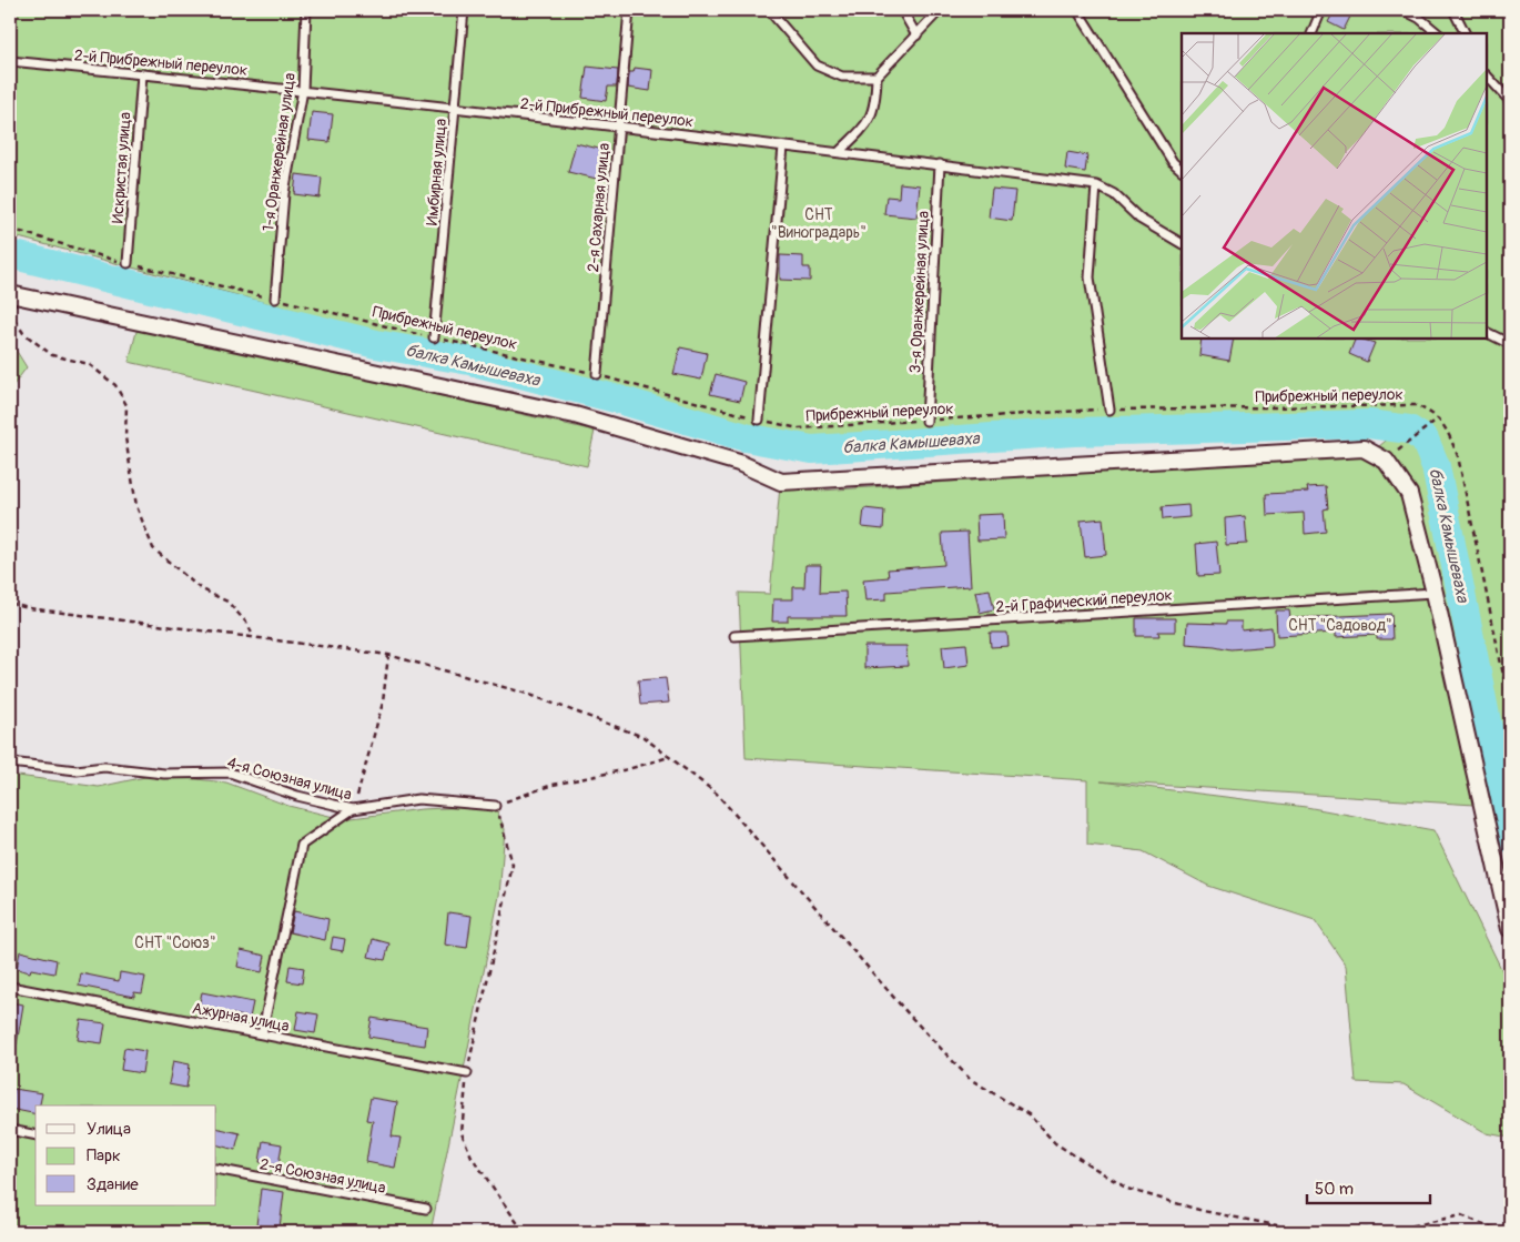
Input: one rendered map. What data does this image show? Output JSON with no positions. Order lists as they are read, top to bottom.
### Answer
{
  "streets": {
    "lane": [
      "2-й Прибрежный переулок",
      "1-я Оранжерейная улица",
      "Искристая улица",
      "Имбирная улица",
      "2-я Сахарная улица",
      "3-я Оранжерейная улица",
      "2-й Графический переулок",
      "4-я Союзная улица",
      "Ажурная улица",
      "2-я Союзная улица"
    ],
    "path": ["Прибрежный переулок"]
  },
  "crossings": [
    ["2-й Прибрежный переулок", "1-я Оранжерейная улица"],
    ["2-й Прибрежный переулок", "Искристая улица"],
    ["2-й Прибрежный переулок", "Имбирная улица"],
    ["2-й Прибрежный переулок", "2-я Сахарная улица"],
    ["2-й Прибрежный переулок", "3-я Оранжерейная улица"],
    ["1-я Оранжерейная улица", "Прибрежный переулок"],
    ["Искристая улица", "Прибрежный переулок"],
    ["Имбирная улица", "Прибрежный переулок"],
    ["2-я Сахарная улица", "Прибрежный переулок"],
    ["3-я Оранжерейная улица", "Прибрежный переулок"]
  ],
  "water": ["балка Камышеваха"],
  "parks": ["СНТ \"Виноградарь\"", "СНТ \"Садовод\"", "СНТ \"Союз\""],
  "legend": ["Улица", "Парк", "Здание"],
  "scale_bar": "50 m"
}
